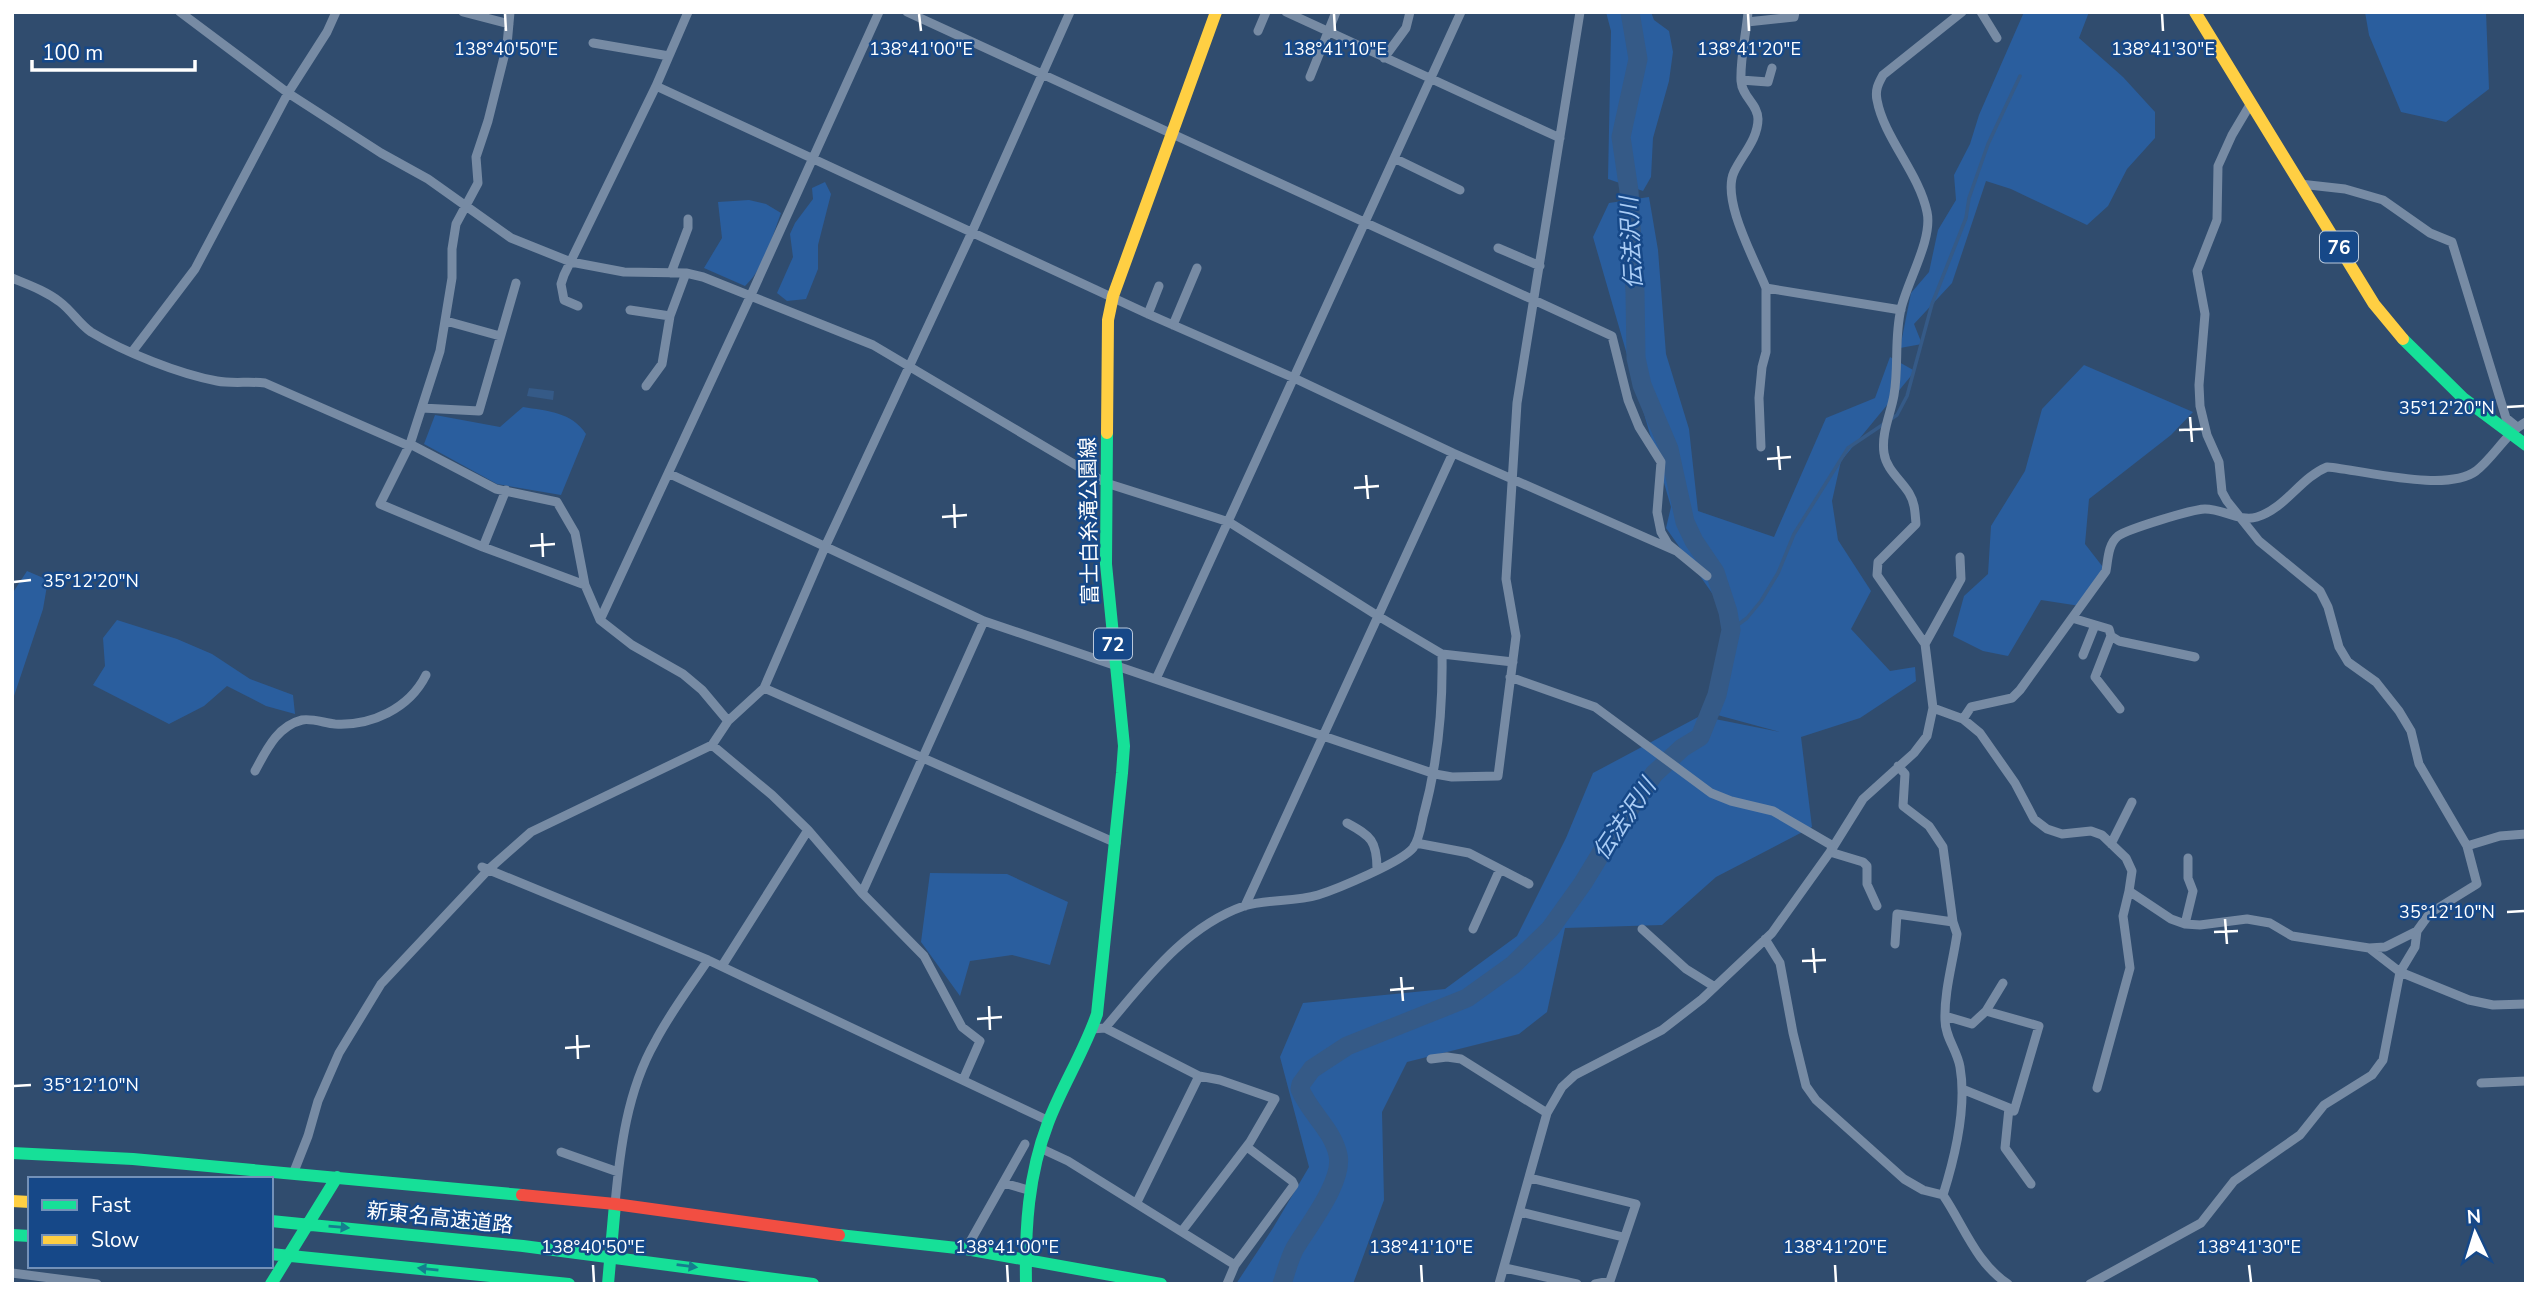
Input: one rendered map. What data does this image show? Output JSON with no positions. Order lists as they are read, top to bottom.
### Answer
{
  "streets": {
    "main road": [
      "76",
      "富士白糸滝公園線",
      "72",
      "新東名高速道路"
    ]
  },
  "water": ["伝法沢川"],
  "legend": ["Fast", "Slow"],
  "scale_bar": "100 m",
  "north": "top",
  "coordinates": [
    "138°40'50\"E",
    "138°41'00\"E",
    "138°41'10\"E",
    "138°41'20\"E",
    "138°41'30\"E",
    "35°12'20\"N",
    "35°12'10\"N"
  ]
}
